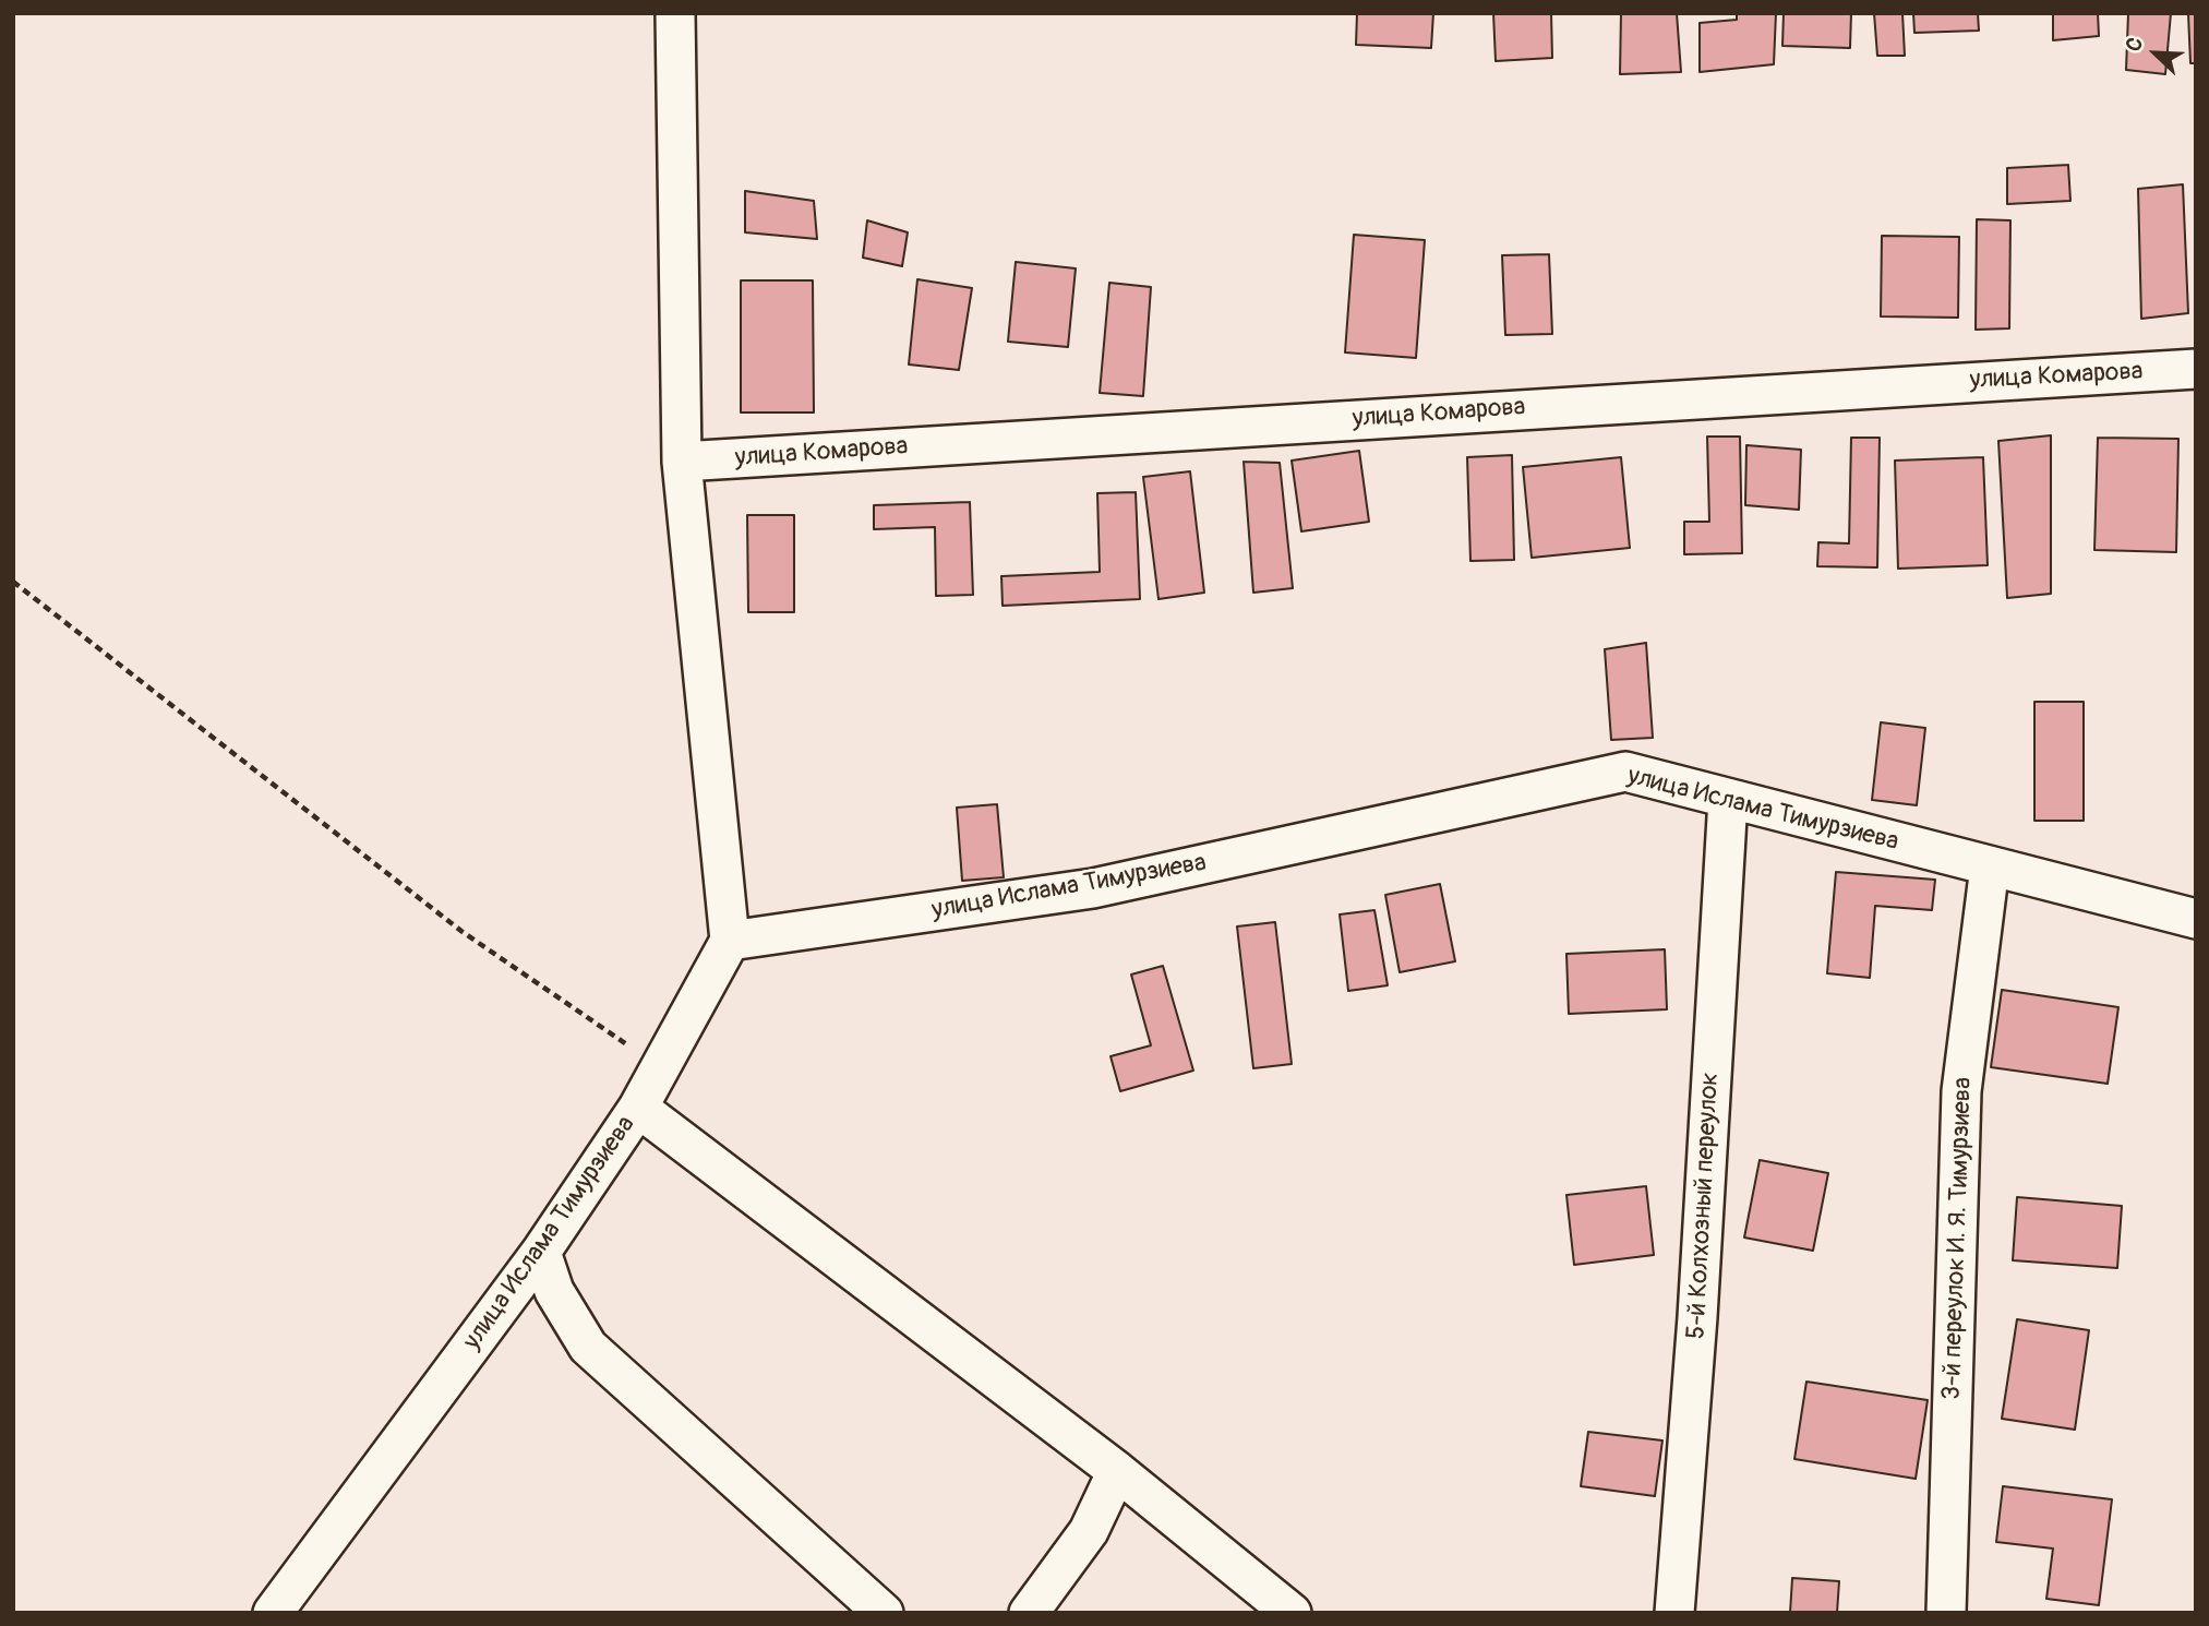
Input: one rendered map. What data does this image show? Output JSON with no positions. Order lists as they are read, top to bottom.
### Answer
{
  "streets": {
    "street": [
      "улица Комарова",
      "улица Ислама Тимурзиева",
      "5-й Колхозный переулок",
      "3-й переулок И. Я. Тимурзиева"
    ]
  },
  "crossings": [
    ["улица Ислама Тимурзиева", "5-й Колхозный переулок"],
    ["улица Ислама Тимурзиева", "3-й переулок И. Я. Тимурзиева"]
  ],
  "north": "top left"
}
